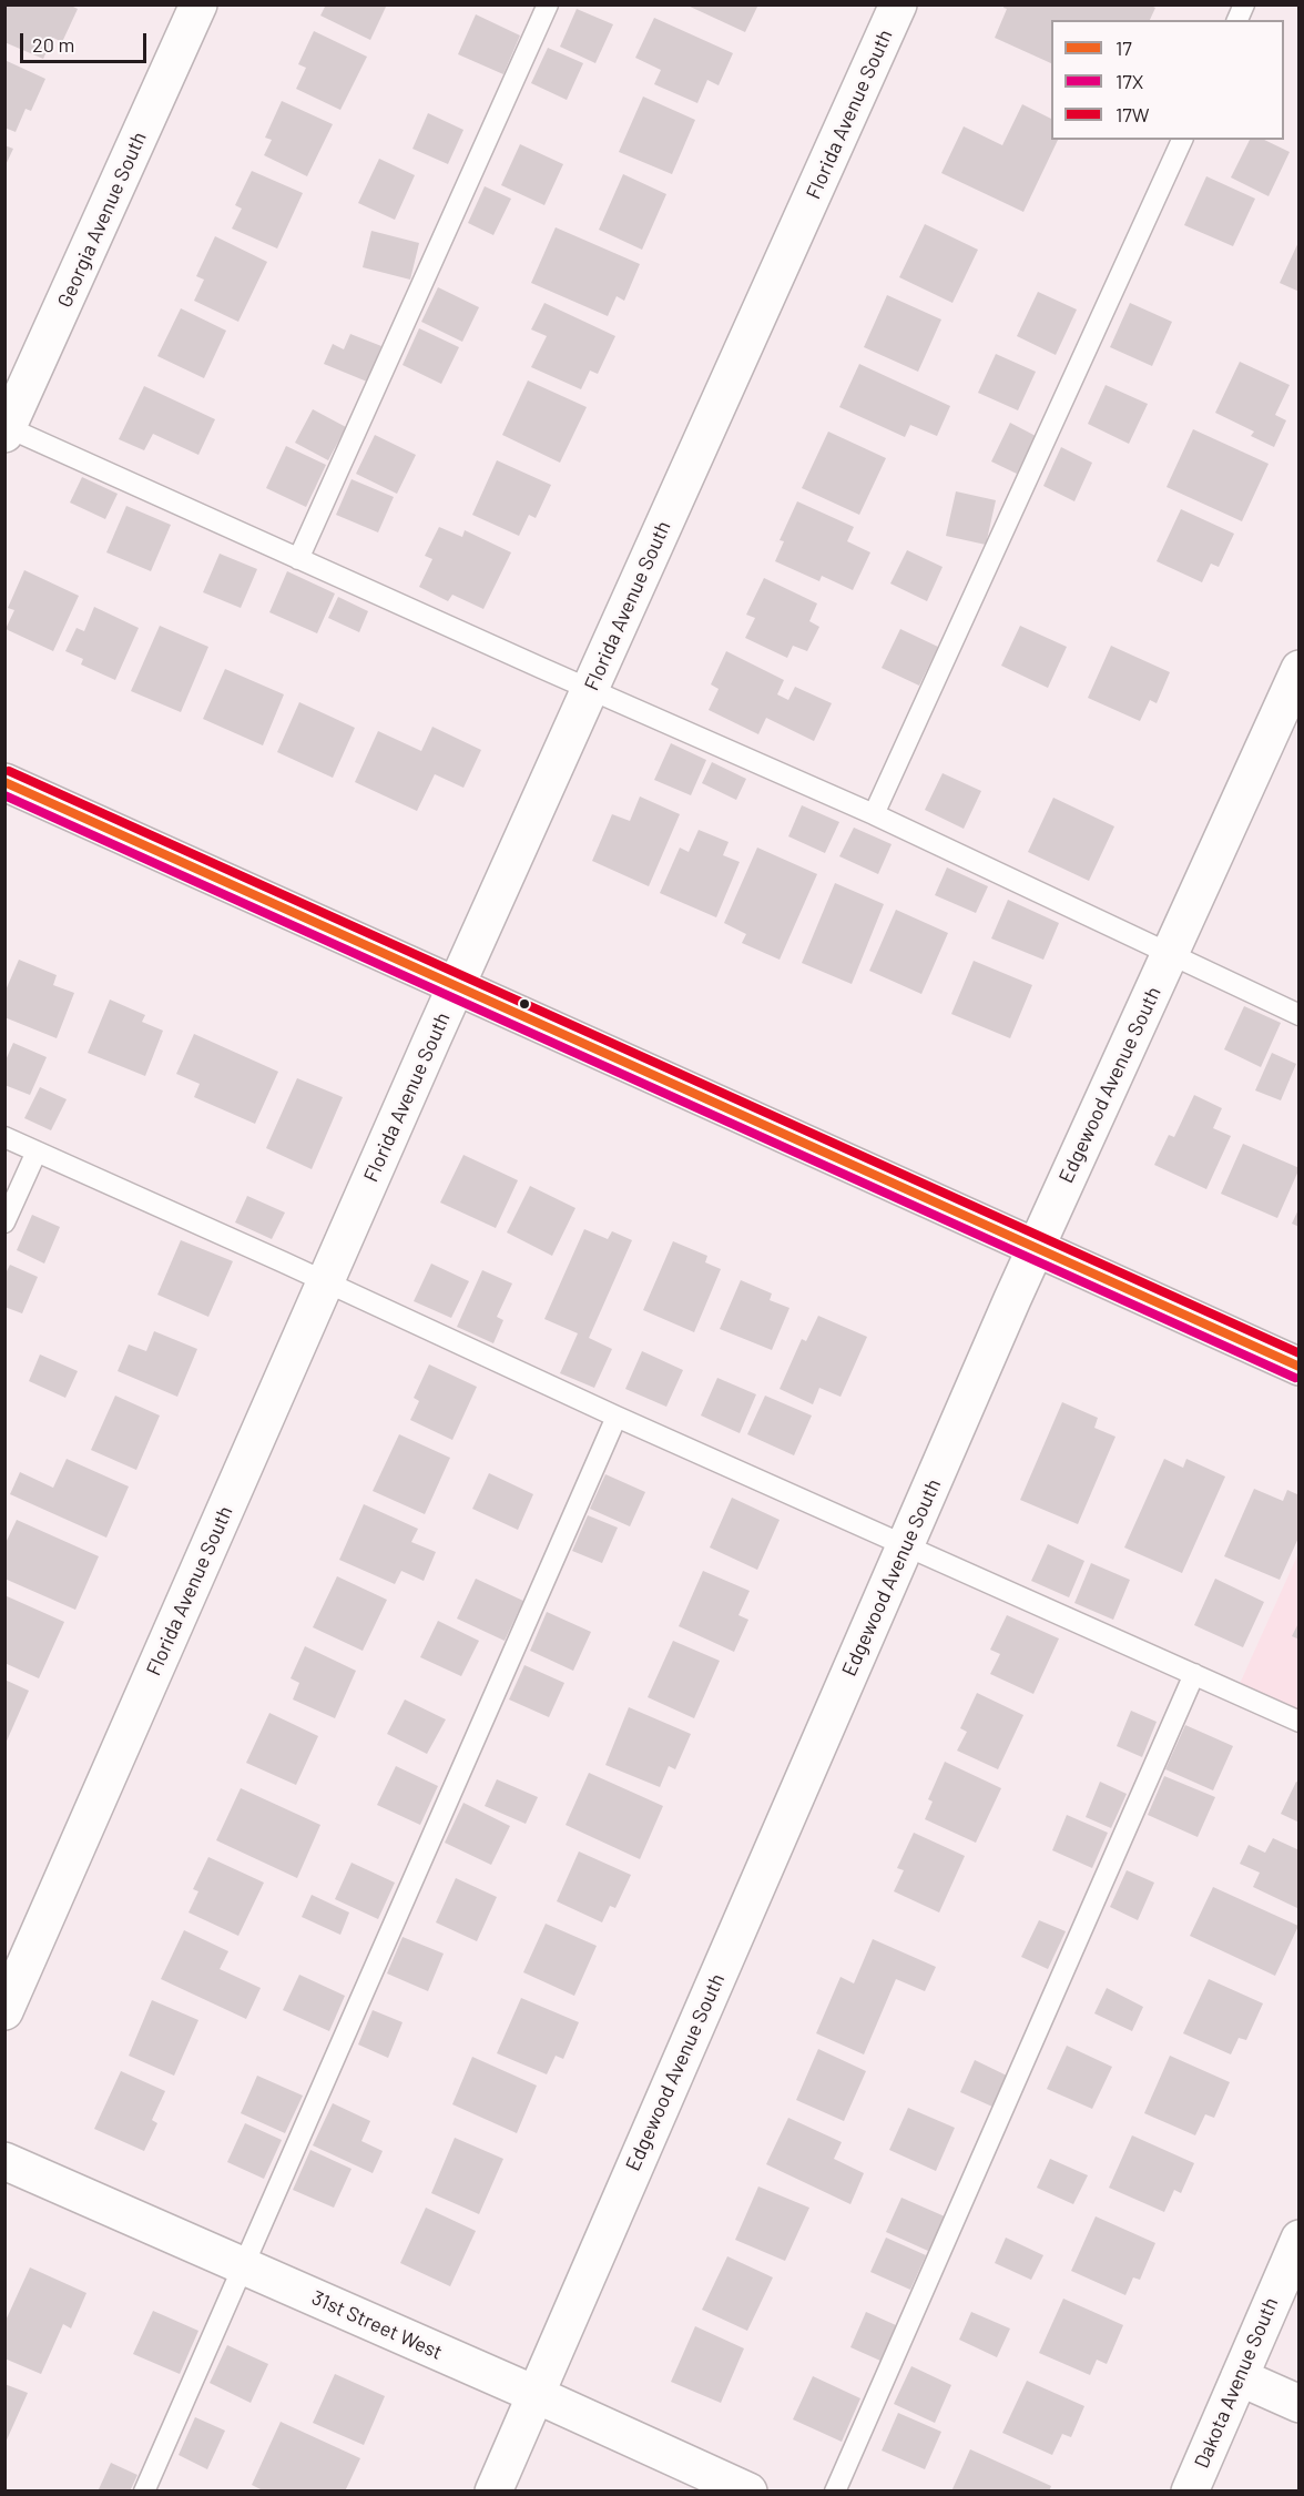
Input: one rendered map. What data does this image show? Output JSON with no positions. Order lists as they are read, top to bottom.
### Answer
{
  "streets": {
    "street": [
      "Florida Avenue South",
      "Georgia Avenue South",
      "Edgewood Avenue South",
      "31st Street West",
      "Dakota Avenue South"
    ]
  },
  "crossings": [
    ["Edgewood Avenue South", "31st Street West"]
  ],
  "lines": ["transit line 17W", "transit line 17", "transit line 17X"],
  "legend": ["17", "17X", "17W"],
  "scale_bar": "20 m"
}
